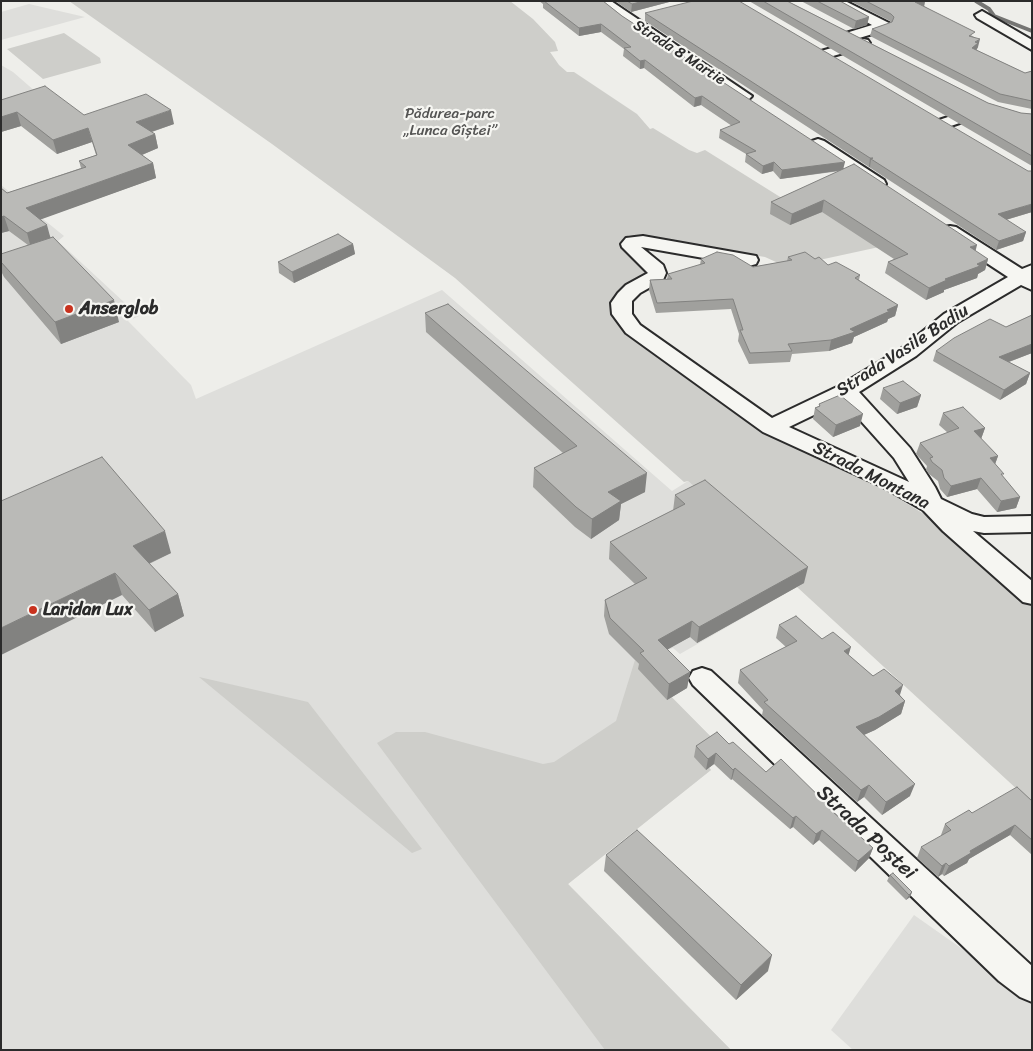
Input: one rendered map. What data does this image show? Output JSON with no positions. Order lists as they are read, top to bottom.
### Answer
{
  "streets": {
    "street": [
      "Strada 8 Martie",
      "Strada Vasile Badiu",
      "Strada Montana",
      "Strada Poștei"
    ]
  },
  "crossings": [
    ["Strada Vasile Badiu", "Strada Montana"]
  ],
  "parks": ["Pădurea-parc „Lunca Gîștei”"],
  "places": ["Anserglob", "Laridan Lux"]
}
